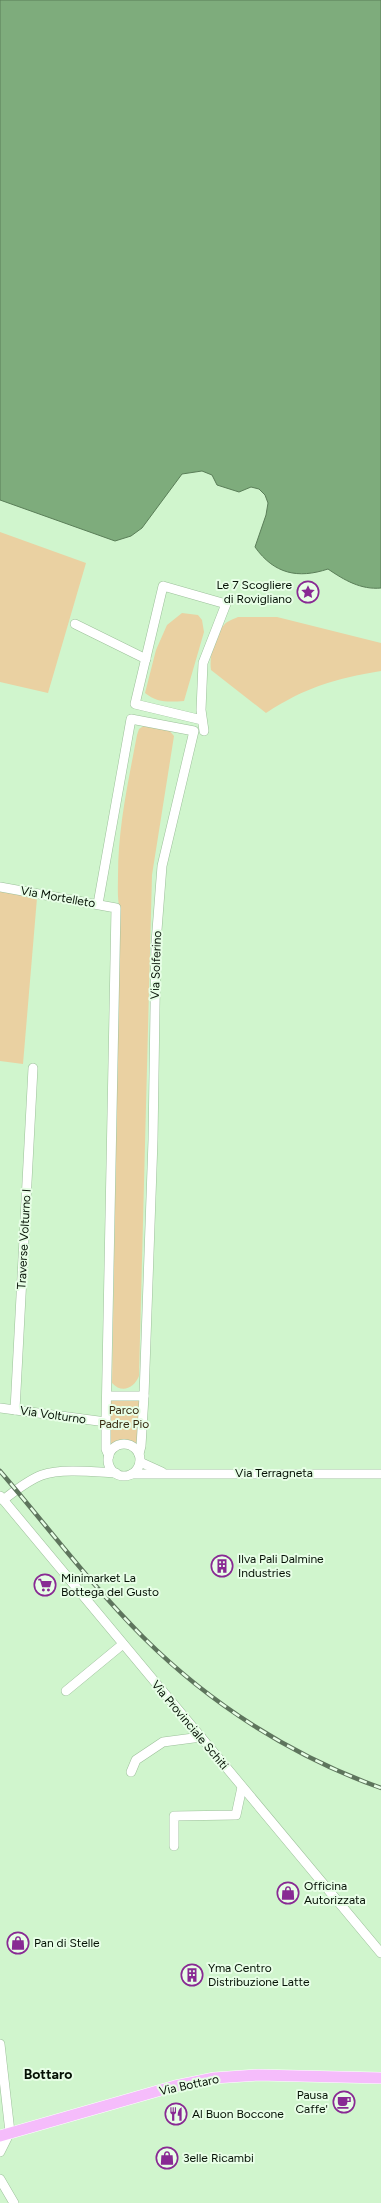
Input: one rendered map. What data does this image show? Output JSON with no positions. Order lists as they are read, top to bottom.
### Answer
{
  "streets": {
    "main road": ["Via Bottaro"],
    "street": [
      "Via Mortelleto",
      "Via Solferino",
      "Traverse Volturno I",
      "Via Volturno",
      "Via Terragneta",
      "Via Provinciale Schiti"
    ]
  },
  "crossings": [
    ["Via Mortelleto", "Via Solferino"],
    ["Via Solferino", "Via Terragneta"],
    ["Traverse Volturno I", "Via Volturno"]
  ],
  "districts": ["Bottaro"],
  "parks": ["Parco Padre Pio"],
  "places": {
    "place": ["Le 7 Scogliere di Rovigliano"],
    "building": ["Ilva Pali Dalmine Industries", "Yma Centro Distribuzione Latte"],
    "supermarket": ["Minimarket La Bottega del Gusto"],
    "shop": ["Officina Autorizzata", "Pan di Stelle", "3elle Ricambi"],
    "cafe": ["Pausa Caffe'"],
    "restaurant": ["Al Buon Boccone"]
  }
}
